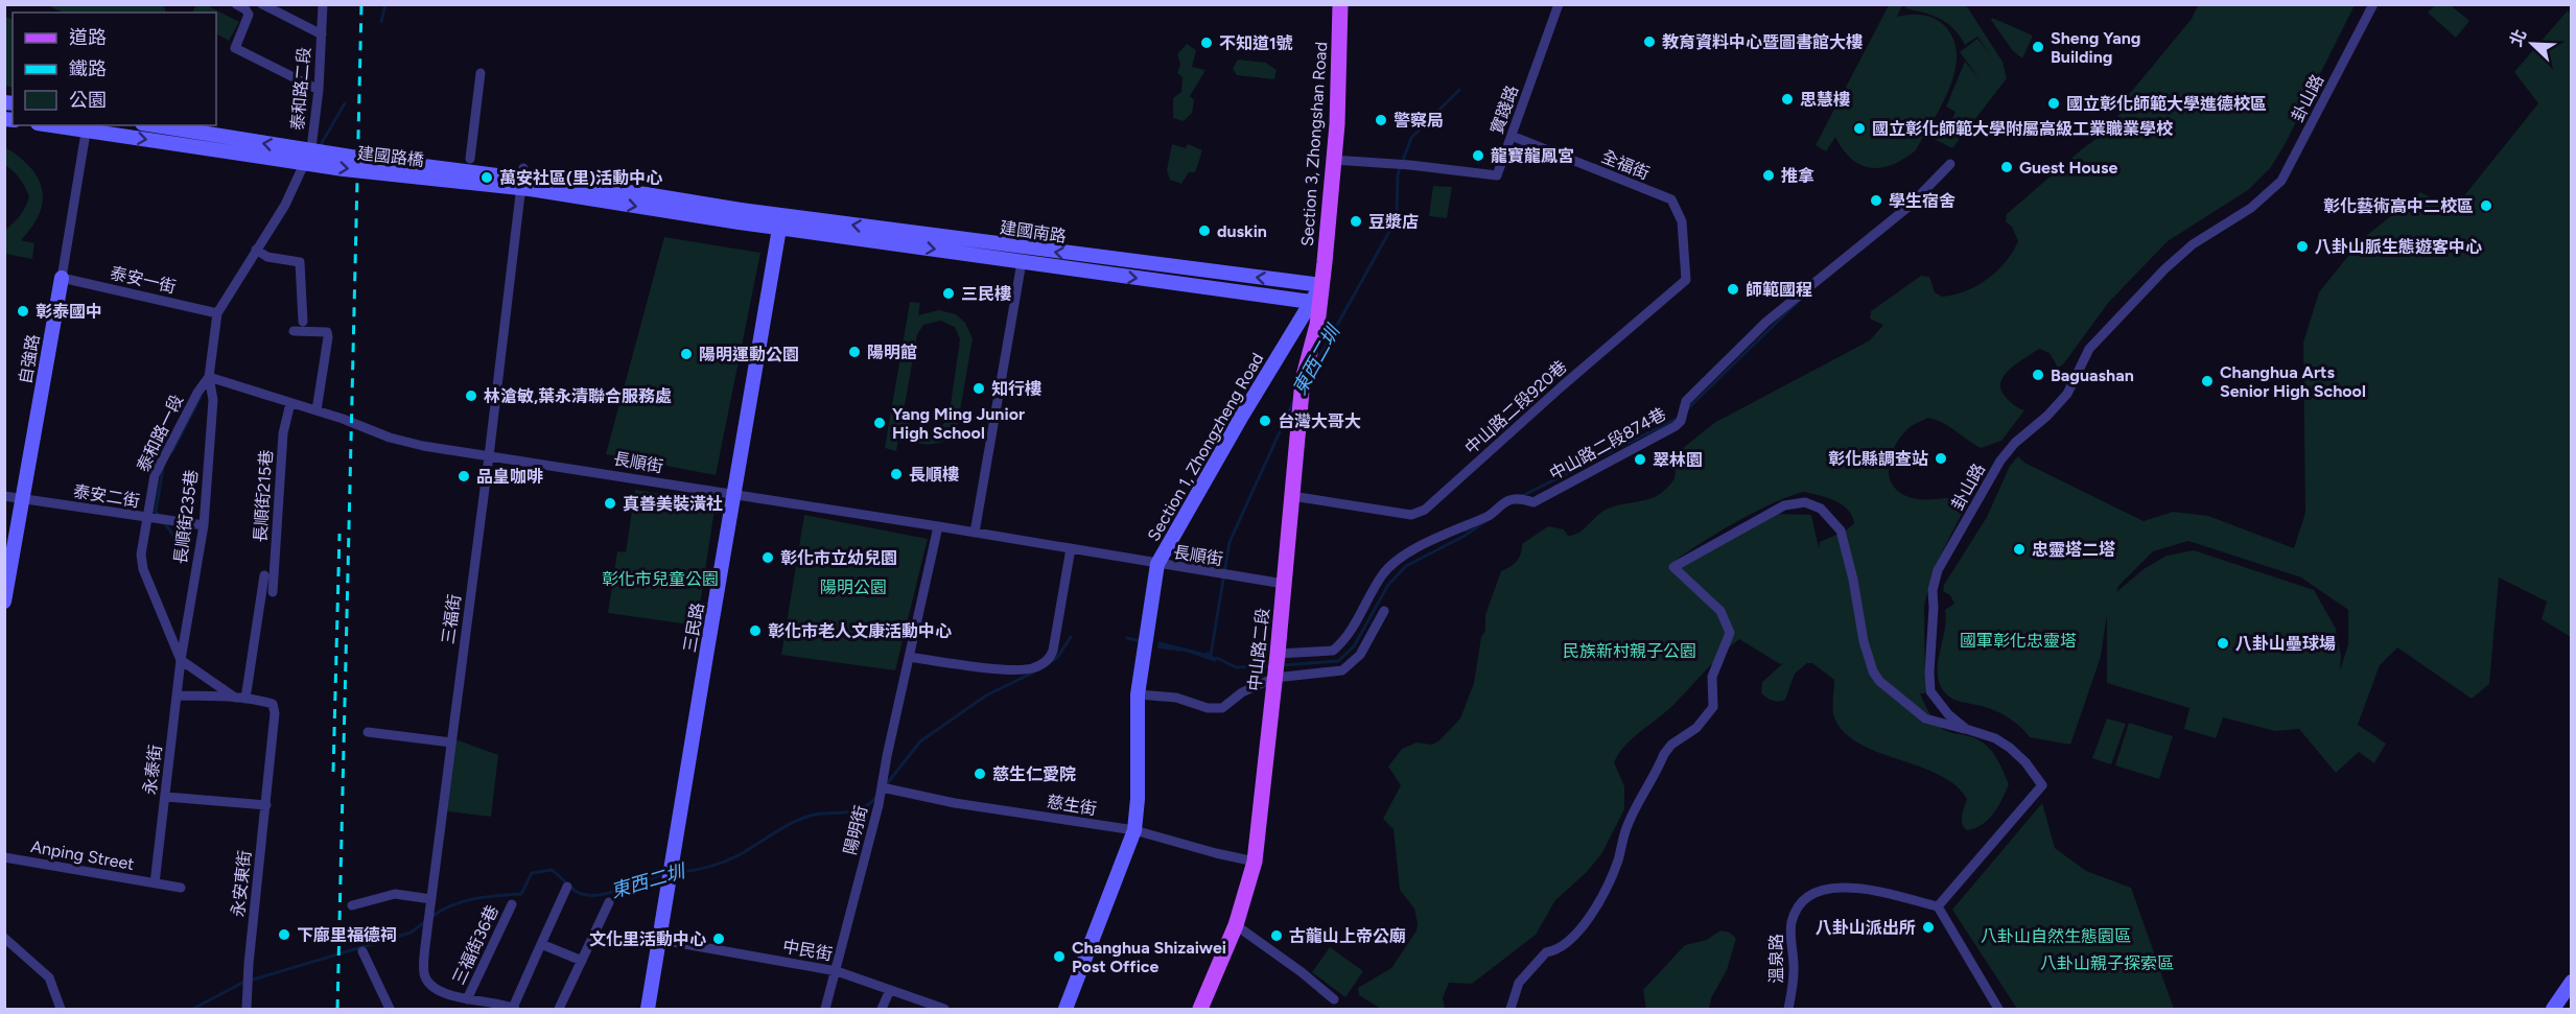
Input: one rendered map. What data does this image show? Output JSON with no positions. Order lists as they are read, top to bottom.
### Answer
{
  "streets": {
    "main road": ["Section 3, Zhongshan Road", "中山路二段"],
    "street": [
      "泰和路二段",
      "卦山路",
      "實踐路",
      "建國路橋",
      "全福街",
      "建國南路",
      "泰安一街",
      "自強路",
      "中山路二段920巷",
      "泰和路一段",
      "中山路二段874巷",
      "Section 1, Zhongzheng Road",
      "長順街",
      "泰安二街",
      "長順街215巷",
      "長順街235巷",
      "三福街",
      "三民路",
      "永泰街",
      "慈生街",
      "陽明街",
      "Anping Street",
      "永安東街",
      "三福街36巷",
      "中民街",
      "溫泉路"
    ]
  },
  "crossings": [
    ["泰和路二段", "泰和路一段"],
    ["卦山路", "溫泉路"],
    ["實踐路", "Section 3, Zhongshan Road"],
    ["實踐路", "全福街"],
    ["Section 3, Zhongshan Road", "建國南路"],
    ["Section 3, Zhongshan Road", "中山路二段"],
    ["建國路橋", "建國南路"],
    ["全福街", "中山路二段920巷"],
    ["建國南路", "Section 1, Zhongzheng Road"],
    ["建國南路", "三民路"],
    ["建國南路", "中山路二段"],
    ["泰安一街", "自強路"],
    ["泰安一街", "泰和路一段"],
    ["自強路", "泰安二街"],
    ["中山路二段920巷", "中山路二段"],
    ["泰和路一段", "長順街"],
    ["泰和路一段", "泰安二街"],
    ["泰和路一段", "長順街235巷"],
    ["泰和路一段", "永泰街"],
    ["Section 1, Zhongzheng Road", "長順街"],
    ["Section 1, Zhongzheng Road", "中山路二段"],
    ["Section 1, Zhongzheng Road", "慈生街"],
    ["長順街", "長順街215巷"],
    ["長順街", "長順街235巷"],
    ["長順街", "三福街"],
    ["長順街", "三民路"],
    ["長順街", "中山路二段"],
    ["長順街", "陽明街"],
    ["泰安二街", "長順街235巷"],
    ["長順街235巷", "永泰街"],
    ["三福街", "三福街36巷"],
    ["三民路", "中民街"],
    ["中山路二段", "慈生街"],
    ["永泰街", "Anping Street"],
    ["慈生街", "陽明街"],
    ["陽明街", "中民街"]
  ],
  "water": ["東西二圳"],
  "parks": [
    "彰化市兒童公園",
    "陽明公園",
    "國軍彰化忠靈塔",
    "民族新村親子公園",
    "八卦山自然生態園區",
    "八卦山親子探索區"
  ],
  "places": [
    "教育資料中心暨圖書館大樓",
    "不知道1號",
    "Sheng Yang Building",
    "思慧樓",
    "國立彰化師範大學進德校區",
    "警察局",
    "國立彰化師範大學附屬高級工業職業學校",
    "龍寶龍鳳宮",
    "Guest House",
    "推拿",
    "萬安社區(里)活動中心",
    "學生宿舍",
    "彰化藝術高中二校區",
    "豆漿店",
    "duskin",
    "八卦山脈生態遊客中心",
    "師範國程",
    "三民樓",
    "彰泰國中",
    "陽明館",
    "陽明運動公園",
    "Baguashan",
    "Changhua Arts Senior High School",
    "知行樓",
    "林滄敏,葉永清聯合服務處",
    "台灣大哥大",
    "Yang Ming Junior High School",
    "彰化縣調查站",
    "翠林園",
    "長順樓",
    "品皇咖啡",
    "真善美裝潢社",
    "忠靈塔二塔",
    "彰化市立幼兒園",
    "彰化市老人文康活動中心",
    "八卦山壘球場",
    "慈生仁愛院",
    "八卦山派出所",
    "下廍里福德祠",
    "古龍山上帝公廟",
    "文化里活動中心",
    "Changhua Shizaiwei Post Office"
  ],
  "legend": ["道路", "鐵路", "公園"],
  "north": "top left"
}
